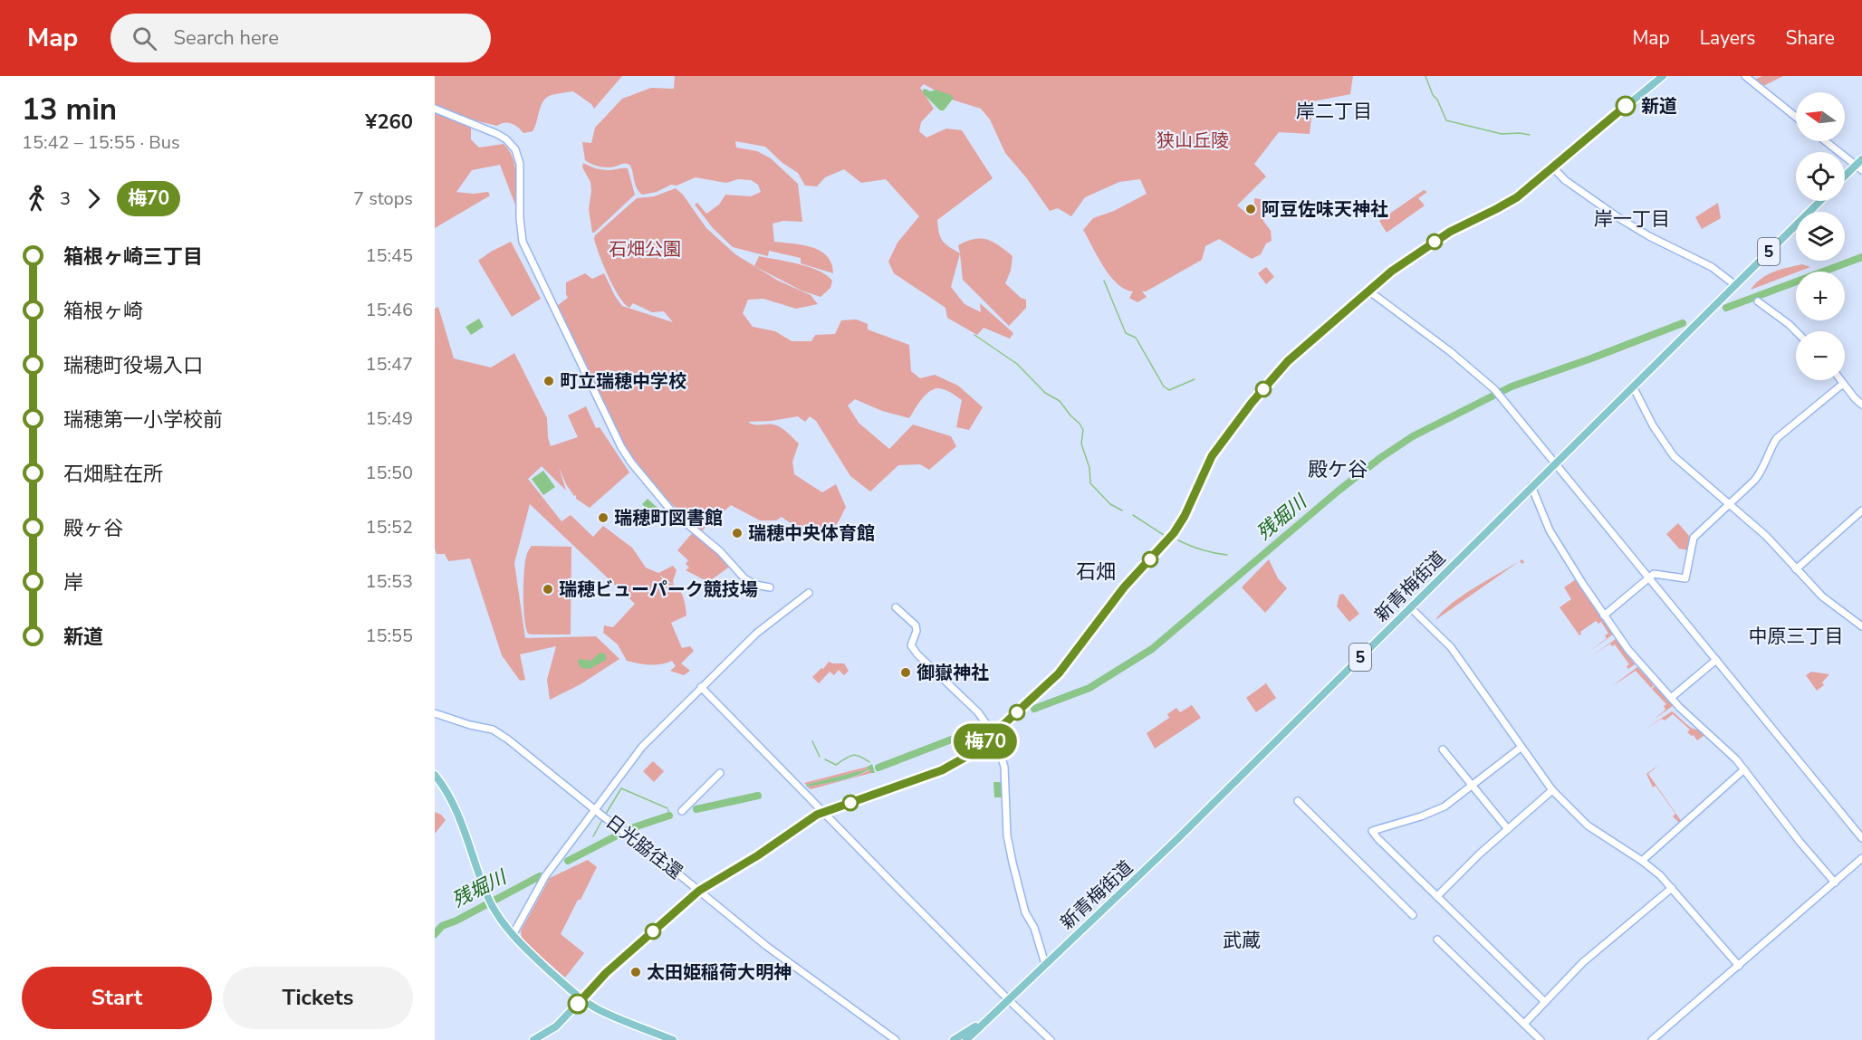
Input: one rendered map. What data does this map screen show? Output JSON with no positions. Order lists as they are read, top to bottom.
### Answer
{
  "streets": {
    "main road": ["5", "新青梅街道"],
    "street": ["日光脇往還"]
  },
  "districts": [
    "岸二丁目",
    "岸一丁目",
    "殿ケ谷",
    "石畑",
    "中原三丁目",
    "武蔵"
  ],
  "water": ["残堀川"],
  "parks": ["狭山丘陵", "石畑公園"],
  "places": [
    "新道",
    "阿豆佐味天神社",
    "町立瑞穂中学校",
    "瑞穂町図書館",
    "瑞穂中央体育館",
    "瑞穂ビューパーク競技場",
    "御嶽神社",
    "太田姫稲荷大明神"
  ],
  "lines": ["bus line 梅70"],
  "north": "left",
  "page": {
    "header": "Map",
    "search": "Search here",
    "nav": ["Map", "Layers", "Share"],
    "heading": ["13 min", "15:42 – 15:55 · Bus", "¥260"],
    "on_map": "梅70",
    "map_buttons": ["+", "−"],
    "legs": ["3", "梅70", "7 stops"],
    "list": [
      {
        "name": "箱根ヶ崎三丁目",
        "value": "15:45"
      },
      {
        "name": "箱根ヶ崎",
        "value": "15:46"
      },
      {
        "name": "瑞穂町役場入口",
        "value": "15:47"
      },
      {
        "name": "瑞穂第一小学校前",
        "value": "15:49"
      },
      {
        "name": "石畑駐在所",
        "value": "15:50"
      },
      {
        "name": "殿ヶ谷",
        "value": "15:52"
      },
      {
        "name": "岸",
        "value": "15:53"
      },
      {
        "name": "新道",
        "value": "15:55"
      }
    ],
    "buttons": ["Start", "Tickets"]
  }
}
